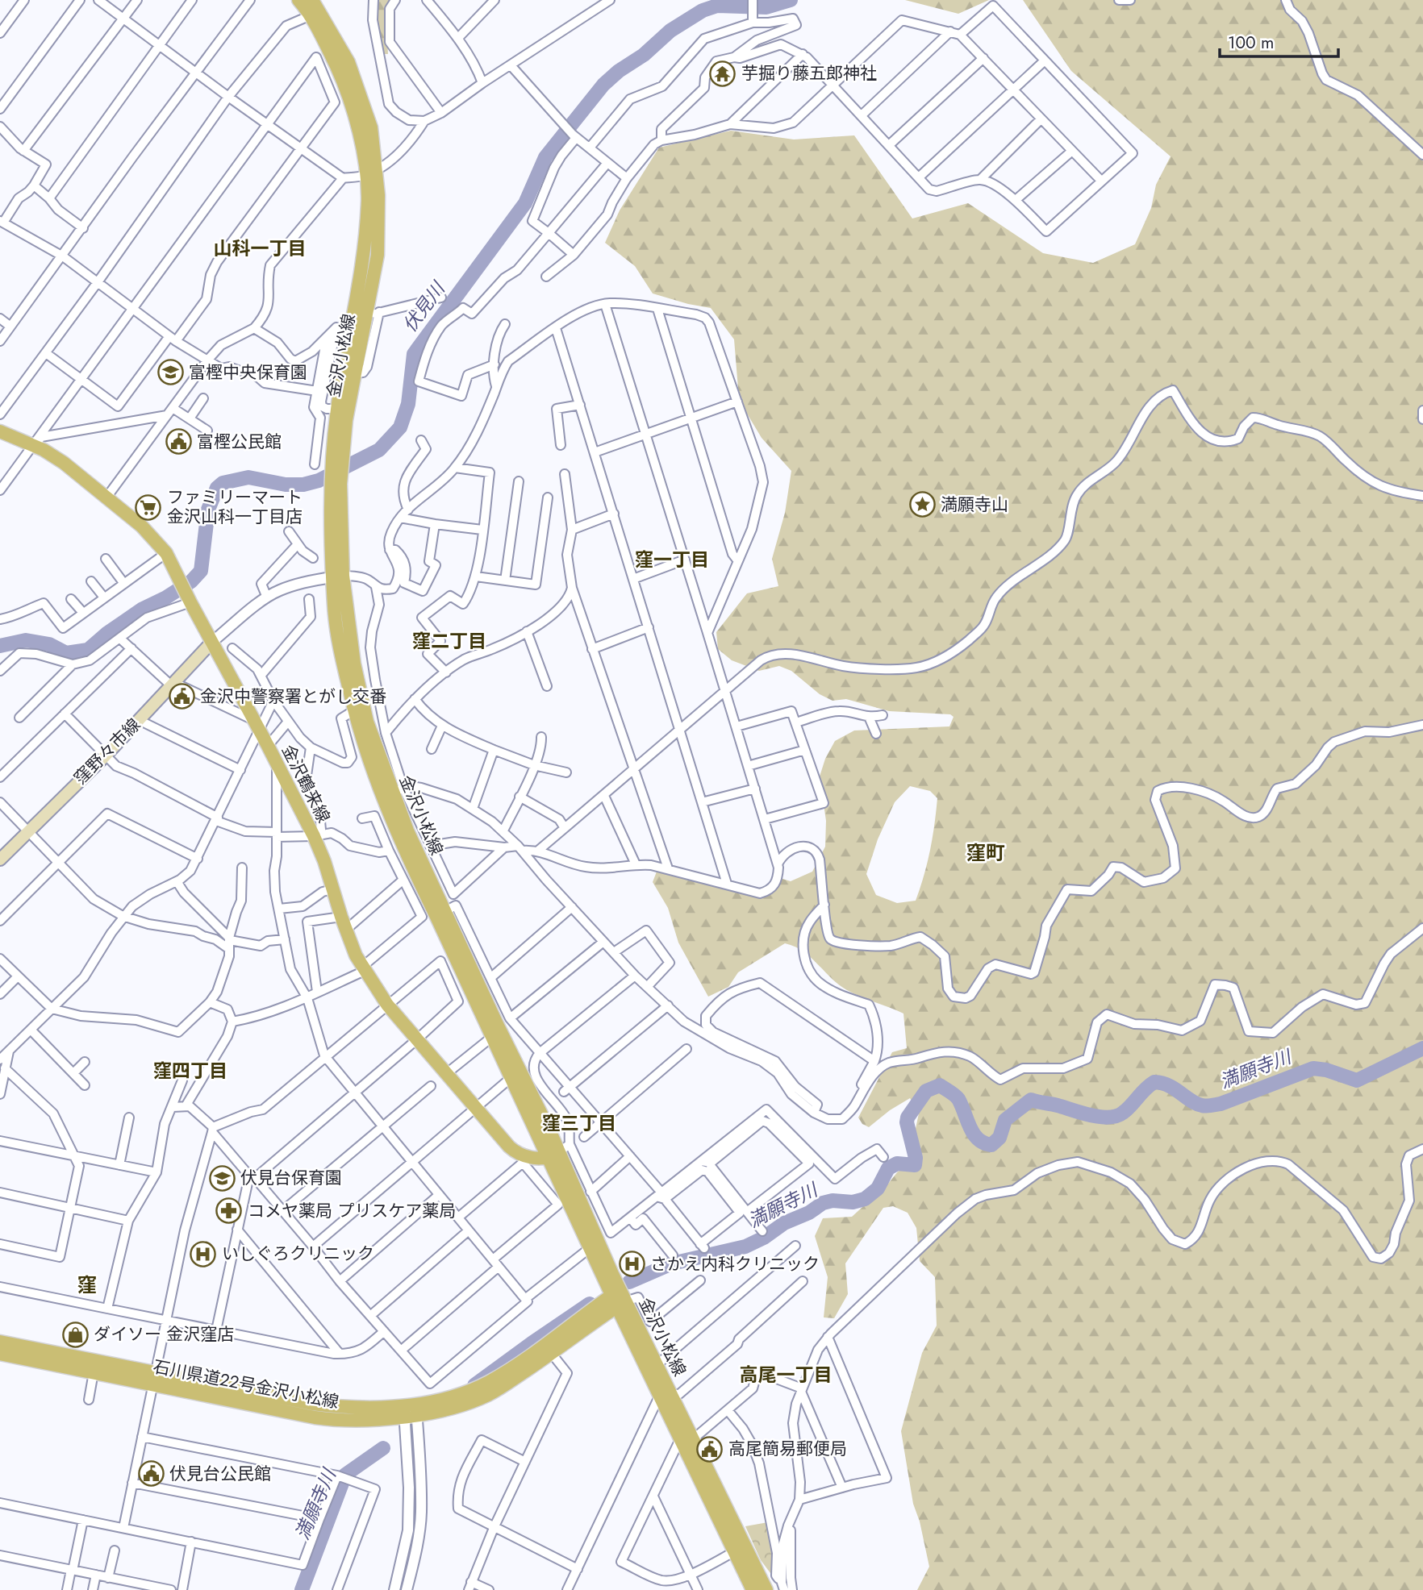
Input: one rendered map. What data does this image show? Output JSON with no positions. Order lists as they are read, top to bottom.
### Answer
{
  "streets": {
    "main road": [
      "金沢小松線",
      "窪野々市線",
      "金沢鶴来線",
      "石川県道22号金沢小松線"
    ]
  },
  "crossings": [
    ["金沢小松線", "石川県道22号金沢小松線"],
    ["窪野々市線", "金沢鶴来線"]
  ],
  "districts": [
    "山科一丁目",
    "窪一丁目",
    "窪二丁目",
    "窪町",
    "窪四丁目",
    "窪三丁目",
    "窪",
    "高尾一丁目"
  ],
  "water": ["伏見川", "満願寺川"],
  "places": {
    "temple": ["芋掘り藤五郎神社"],
    "school or university": ["富樫中央保育園", "伏見台保育園"],
    "public building": [
      "富樫公民館",
      "金沢中警察署とがし交番",
      "高尾簡易郵便局",
      "伏見台公民館"
    ],
    "place": ["満願寺山"],
    "supermarket": ["ファミリーマート 金沢山科一丁目店"],
    "pharmacy": ["コメヤ薬局 プリスケア薬局"],
    "hospital": ["いしぐろクリニック", "さかえ内科クリニック"],
    "shop": ["ダイソー 金沢窪店"]
  },
  "scale_bar": "100 m"
}
